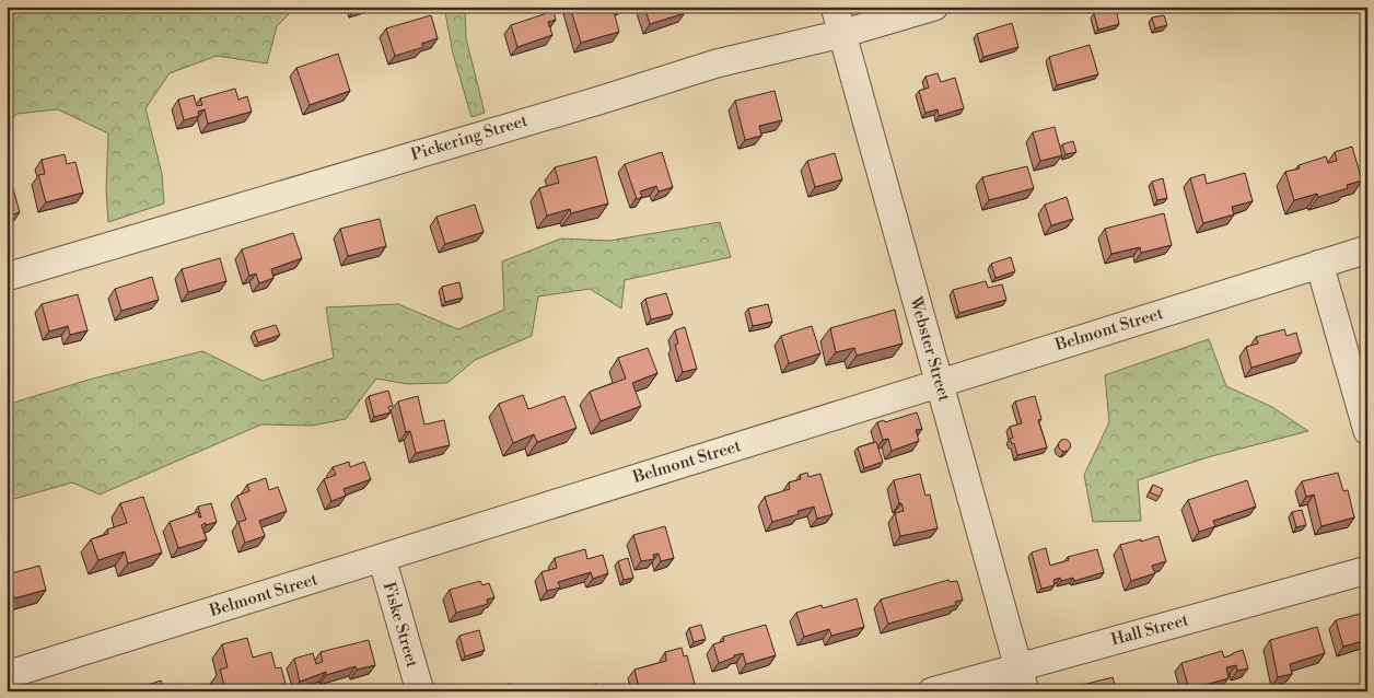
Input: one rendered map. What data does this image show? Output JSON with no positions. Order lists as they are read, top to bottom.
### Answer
{
  "streets": {
    "street": [
      "Pickering Street",
      "Belmont Street",
      "Webster Street",
      "Fiske Street",
      "Hall Street"
    ]
  },
  "crossings": [
    ["Pickering Street", "Webster Street"],
    ["Belmont Street", "Webster Street"],
    ["Belmont Street", "Fiske Street"],
    ["Webster Street", "Hall Street"]
  ]
}
